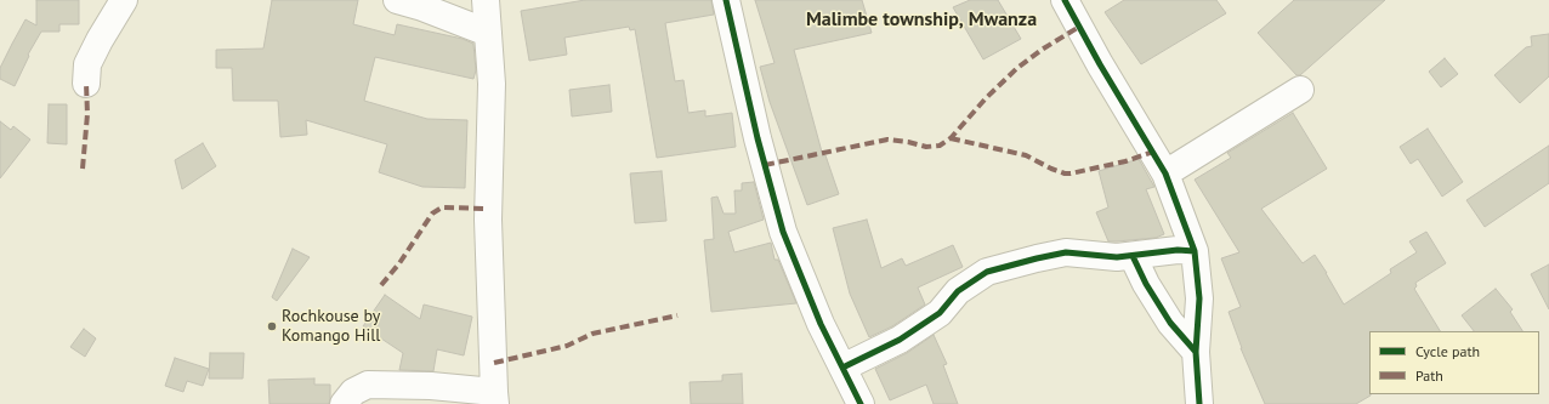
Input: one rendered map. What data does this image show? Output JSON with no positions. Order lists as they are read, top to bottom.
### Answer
{
  "districts": ["Malimbe township, Mwanza"],
  "places": ["Rochkouse by Komango Hill"],
  "legend": ["Cycle path", "Path"]
}
